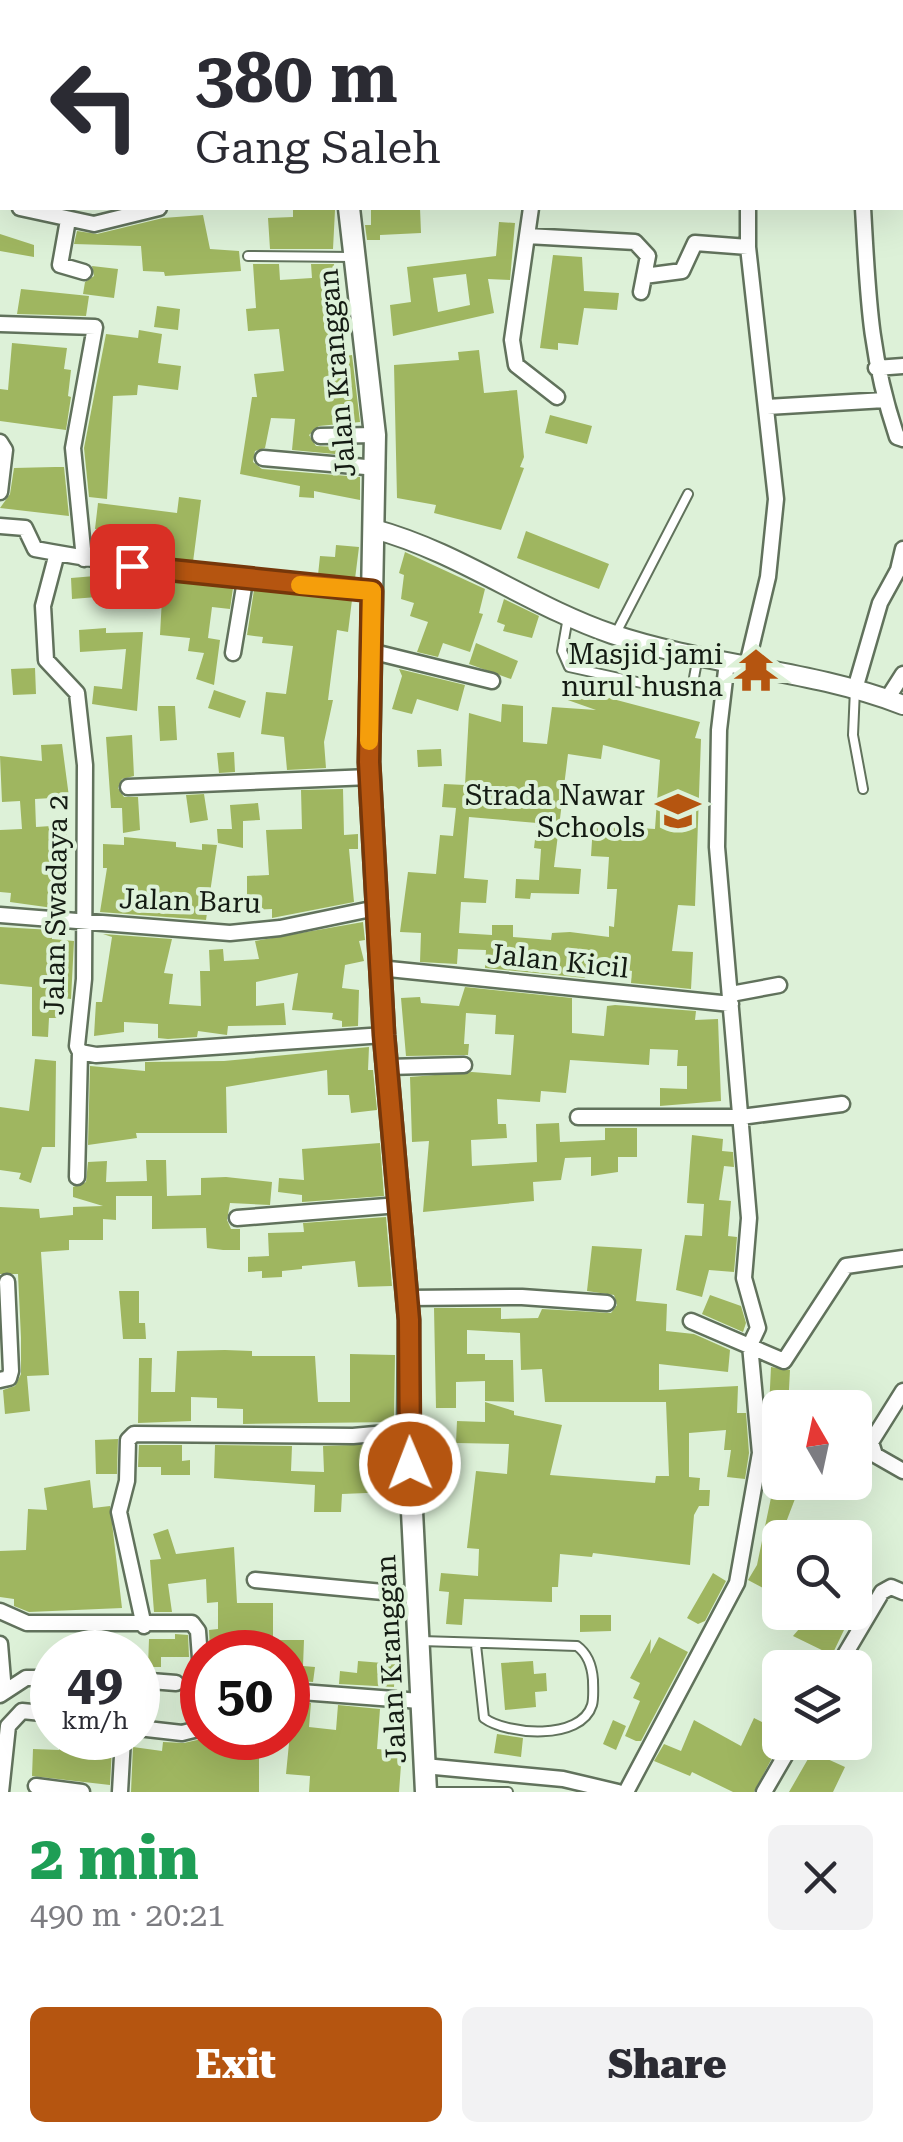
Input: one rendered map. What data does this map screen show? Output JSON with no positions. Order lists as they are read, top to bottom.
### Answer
{
  "streets": {
    "main road": ["Jalan Kranggan"],
    "street": ["Jalan Baru", "Jalan Swadaya 2", "Jalan Kicil"]
  },
  "crossings": [
    ["Jalan Kranggan", "Jalan Baru"],
    ["Jalan Kranggan", "Jalan Swadaya 2"],
    ["Jalan Kranggan", "Jalan Kicil"],
    ["Jalan Baru", "Jalan Swadaya 2"]
  ],
  "places": {
    "temple": ["Masjid jami nurul husna"],
    "school or university": ["Strada Nawar Schools"]
  },
  "north": "top",
  "page": {
    "turn": ["380 m", "Gang Saleh"],
    "speed": "49 km/h",
    "limit": "50",
    "heading": ["2 min", "490 m · 20:21"],
    "buttons": ["Exit", "Share"]
  }
}
